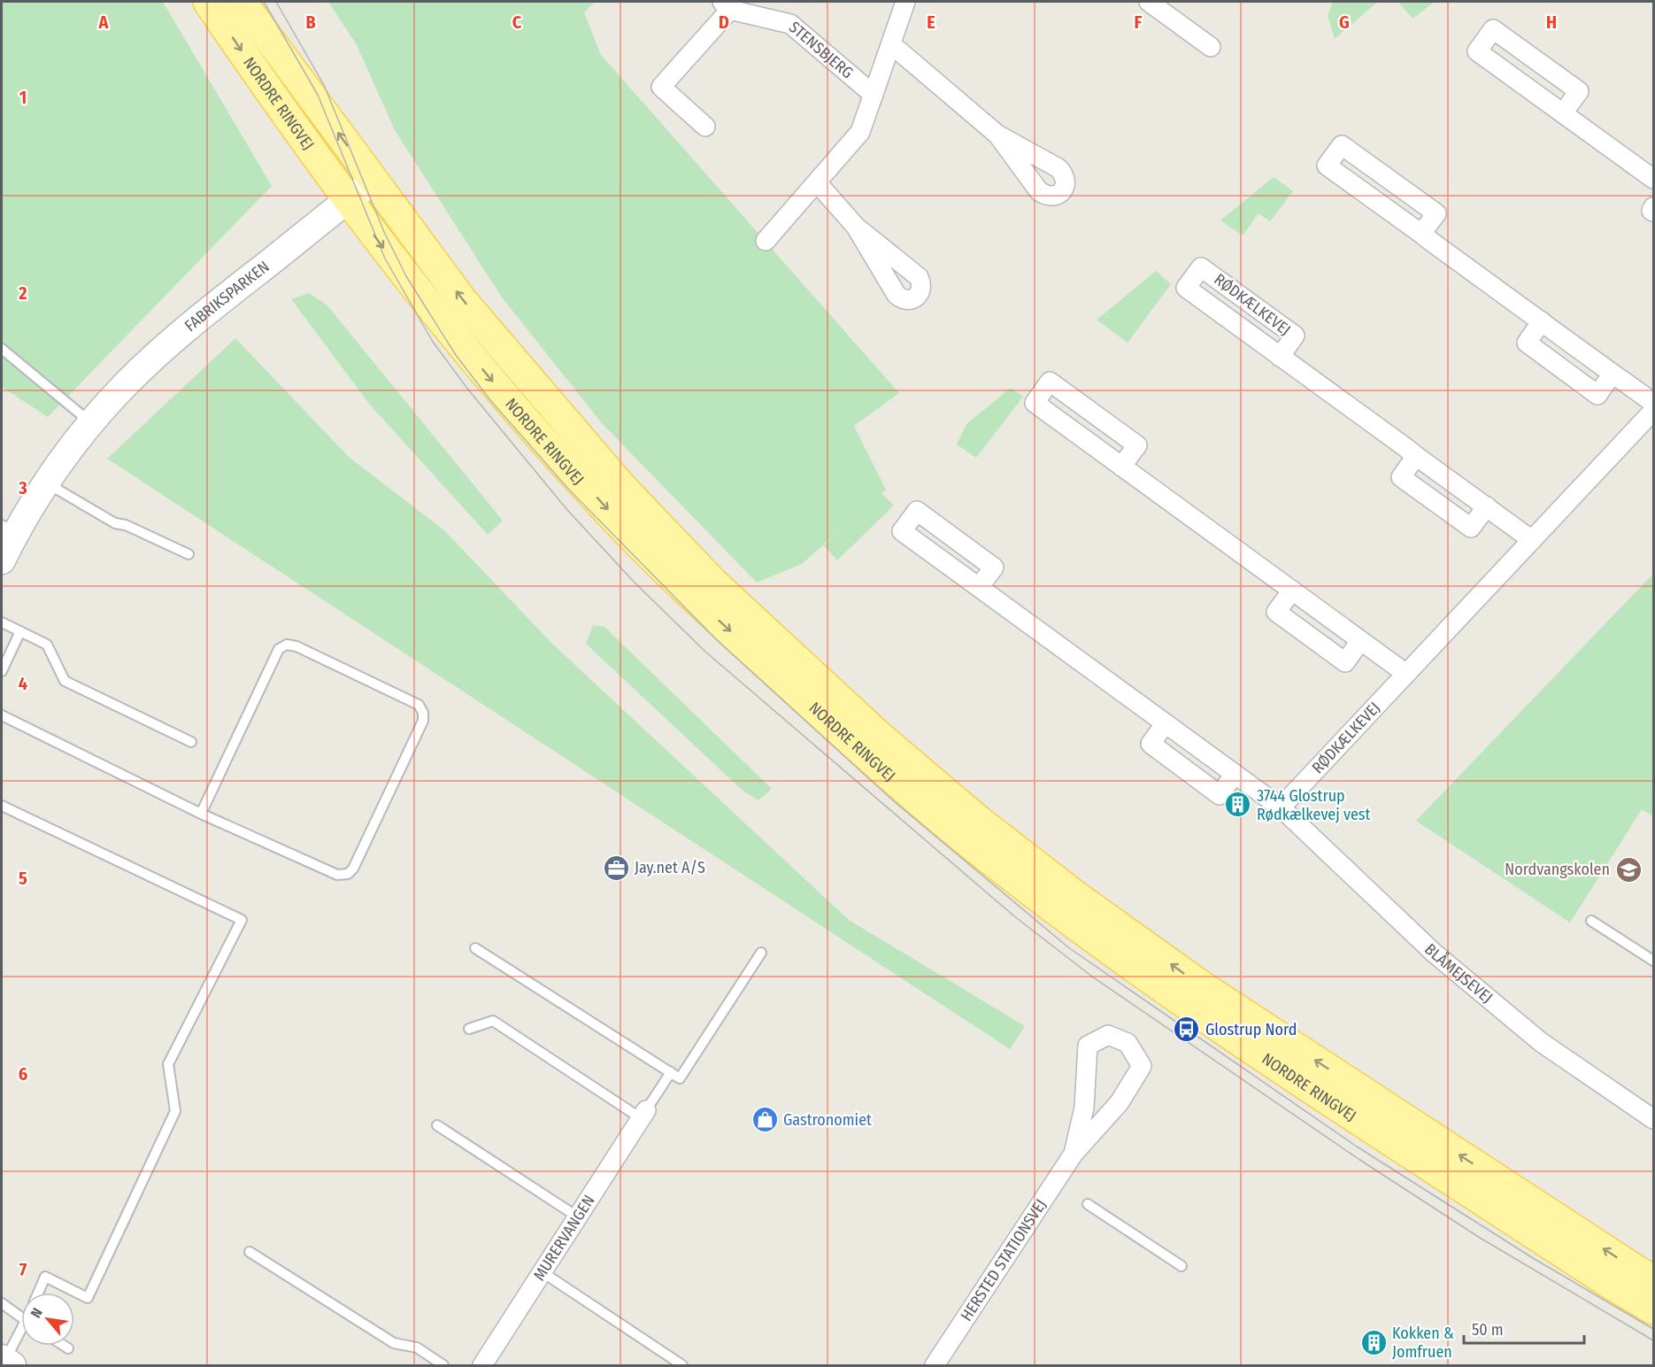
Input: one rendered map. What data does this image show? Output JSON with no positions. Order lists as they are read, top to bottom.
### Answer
{
  "streets": {
    "main road": ["NORDRE RINGVEJ"],
    "street": [
      "STENSBJERG",
      "FABRIKSPARKEN",
      "RØDKÆLKEVEJ",
      "BLÅMEJSEVEJ",
      "MURERVANGEN",
      "HERSTED STATIONSVEJ"
    ]
  },
  "crossings": [
    ["NORDRE RINGVEJ", "FABRIKSPARKEN"],
    ["RØDKÆLKEVEJ", "BLÅMEJSEVEJ"]
  ],
  "places": {
    "building": ["3744 Glostrup Rødkælkevej vest", "Kokken & Jomfruen"],
    "office": ["Jay.net A/S"],
    "school or university": ["Nordvangskolen"],
    "bus stop": ["Glostrup Nord"],
    "shop": ["Gastronomiet"]
  },
  "scale_bar": "50 m",
  "north": "top left",
  "grid": {
    "columns": [
      "A",
      "B",
      "C",
      "D",
      "E",
      "F",
      "G",
      "H"
    ],
    "rows": [
      "1",
      "2",
      "3",
      "4",
      "5",
      "6",
      "7"
    ]
  }
}
